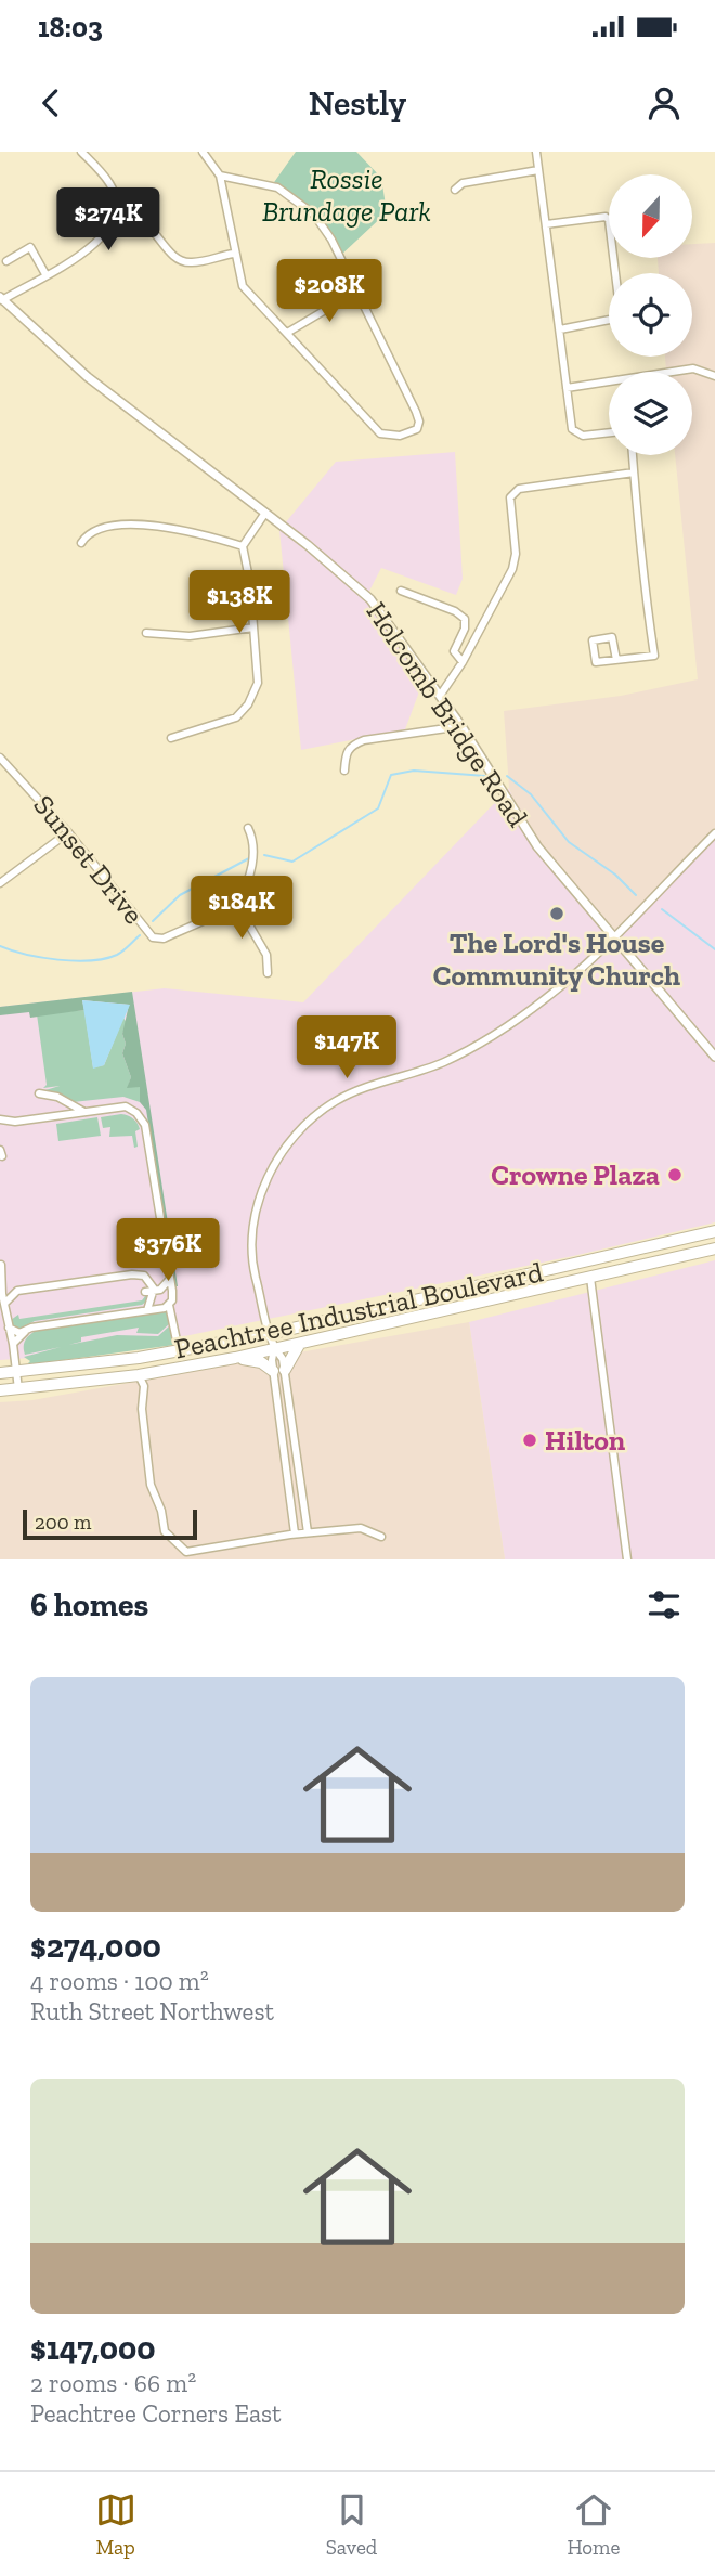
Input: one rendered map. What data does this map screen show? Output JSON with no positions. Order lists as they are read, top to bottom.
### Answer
{
  "streets": {
    "highway": ["Peachtree Industrial Boulevard"],
    "street": ["Holcomb Bridge Road", "Sunset Drive"]
  },
  "parks": ["Rossie Brundage Park"],
  "places": ["The Lord's House Community Church", "Crowne Plaza", "Hilton"],
  "scale_bar": "200 m",
  "north": "bottom",
  "page": {
    "status": "18:03",
    "header": "Nestly",
    "price": [
      "$274K",
      "$208K",
      "$138K",
      "$184K",
      "$147K",
      "$376K"
    ],
    "scale": "200 m",
    "heading": "6 homes",
    "list": [
      {
        "name": "$274,000",
        "note": "4 rooms · 100 m² · Ruth Street Northwest"
      },
      {
        "name": "$147,000",
        "note": "2 rooms · 66 m² · Peachtree Corners East"
      }
    ],
    "tabs": ["Map", "Saved", "Home"]
  }
}
